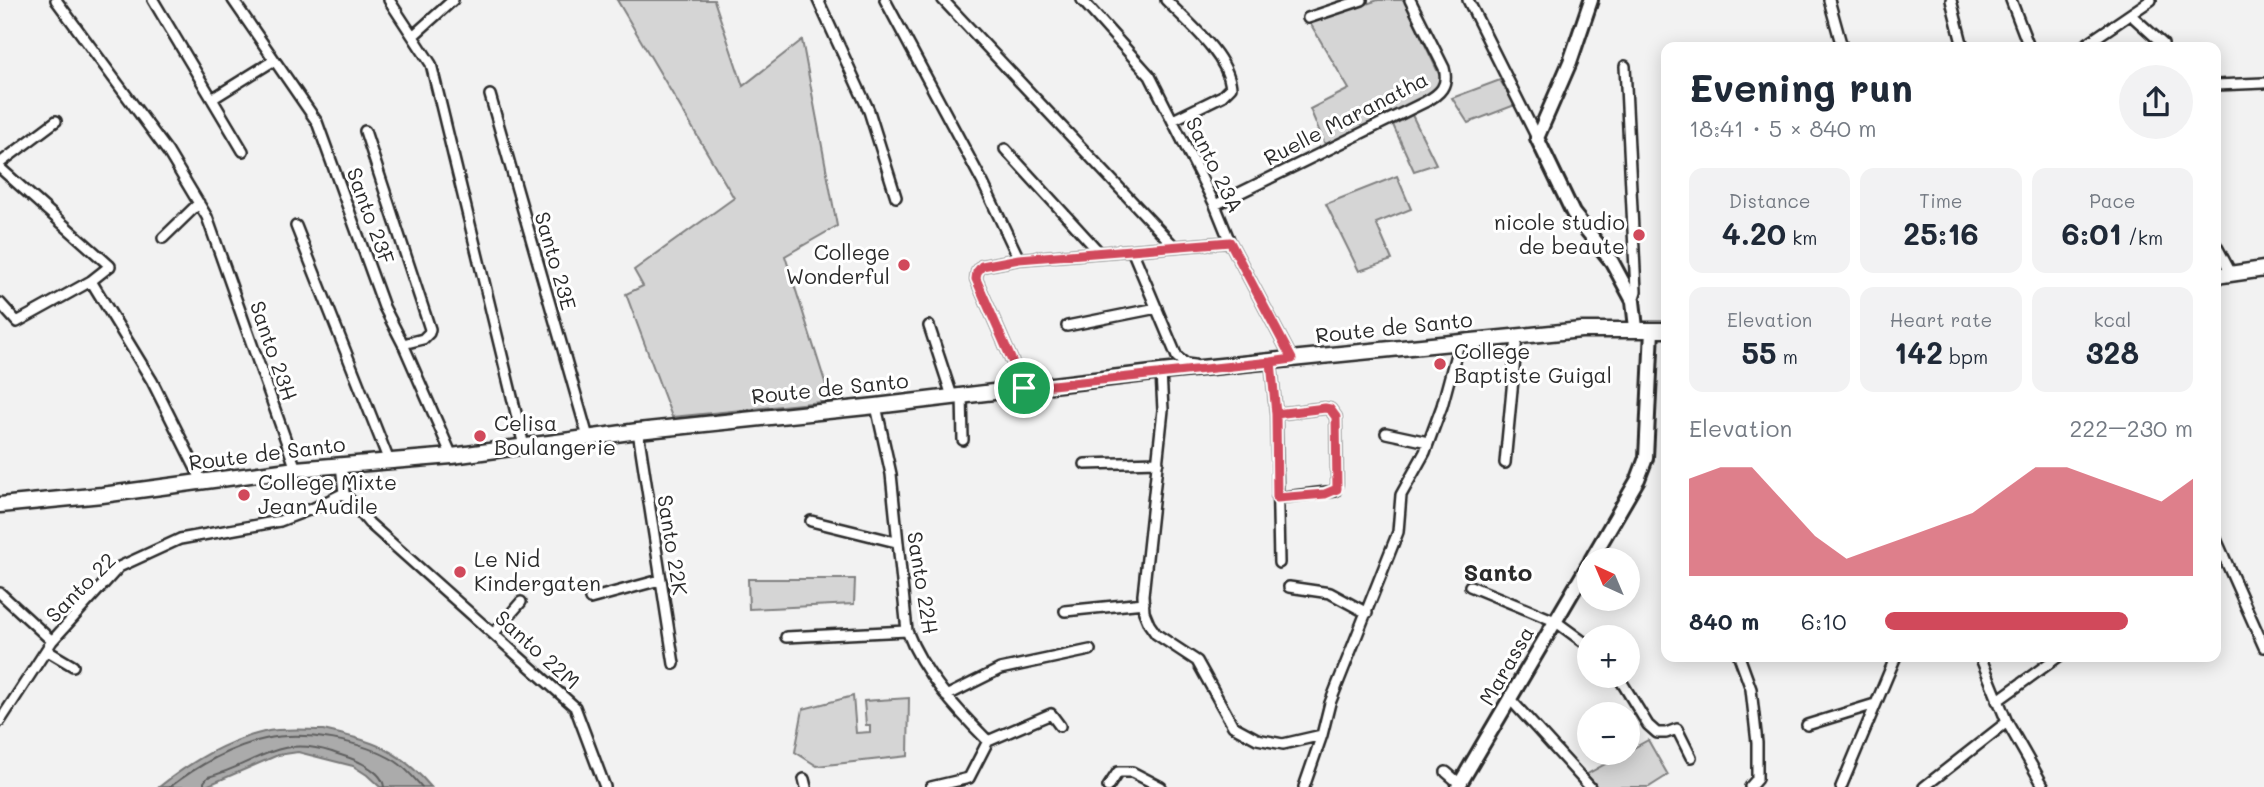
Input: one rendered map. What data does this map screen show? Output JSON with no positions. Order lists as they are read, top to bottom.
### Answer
{
  "streets": {
    "main road": ["Route de Santo", "Marassa"],
    "street": [
      "Ruelle Maranatha",
      "Santo 23A",
      "Santo 23F",
      "Santo 23E",
      "Santo 23H",
      "Santo 22K",
      "Santo 22H",
      "Santo 22",
      "Santo 22M"
    ]
  },
  "crossings": [
    ["Ruelle Maranatha", "Santo 23A"],
    ["Santo 23A", "Route de Santo"],
    ["Santo 23F", "Route de Santo"],
    ["Santo 23E", "Route de Santo"],
    ["Route de Santo", "Santo 23H"],
    ["Route de Santo", "Santo 22K"],
    ["Route de Santo", "Santo 22H"],
    ["Route de Santo", "Marassa"],
    ["Santo 22", "Santo 22M"]
  ],
  "districts": ["Santo"],
  "places": [
    "nicole studio de beaute",
    "College Wonderful",
    "College Baptiste Guigal",
    "Celisa Boulangerie",
    "College Mixte Jean Audile",
    "Le Nid Kindergaten"
  ],
  "north": "top left",
  "page": {
    "heading": ["Evening run", "18:41 · 5 × 840 m"],
    "stats": [
      ["Distance", "4.20 km"],
      ["Time", "25:16"],
      ["Pace", "6:01 /km"],
      ["Elevation", "55 m"],
      ["Heart rate", "142 bpm"],
      ["kcal", "328"]
    ],
    "chart": ["Elevation", "222–230 m"],
    "map_buttons": ["+", "−"],
    "list": [
      {
        "name": "840 m",
        "note": "6:10"
      }
    ]
  }
}
